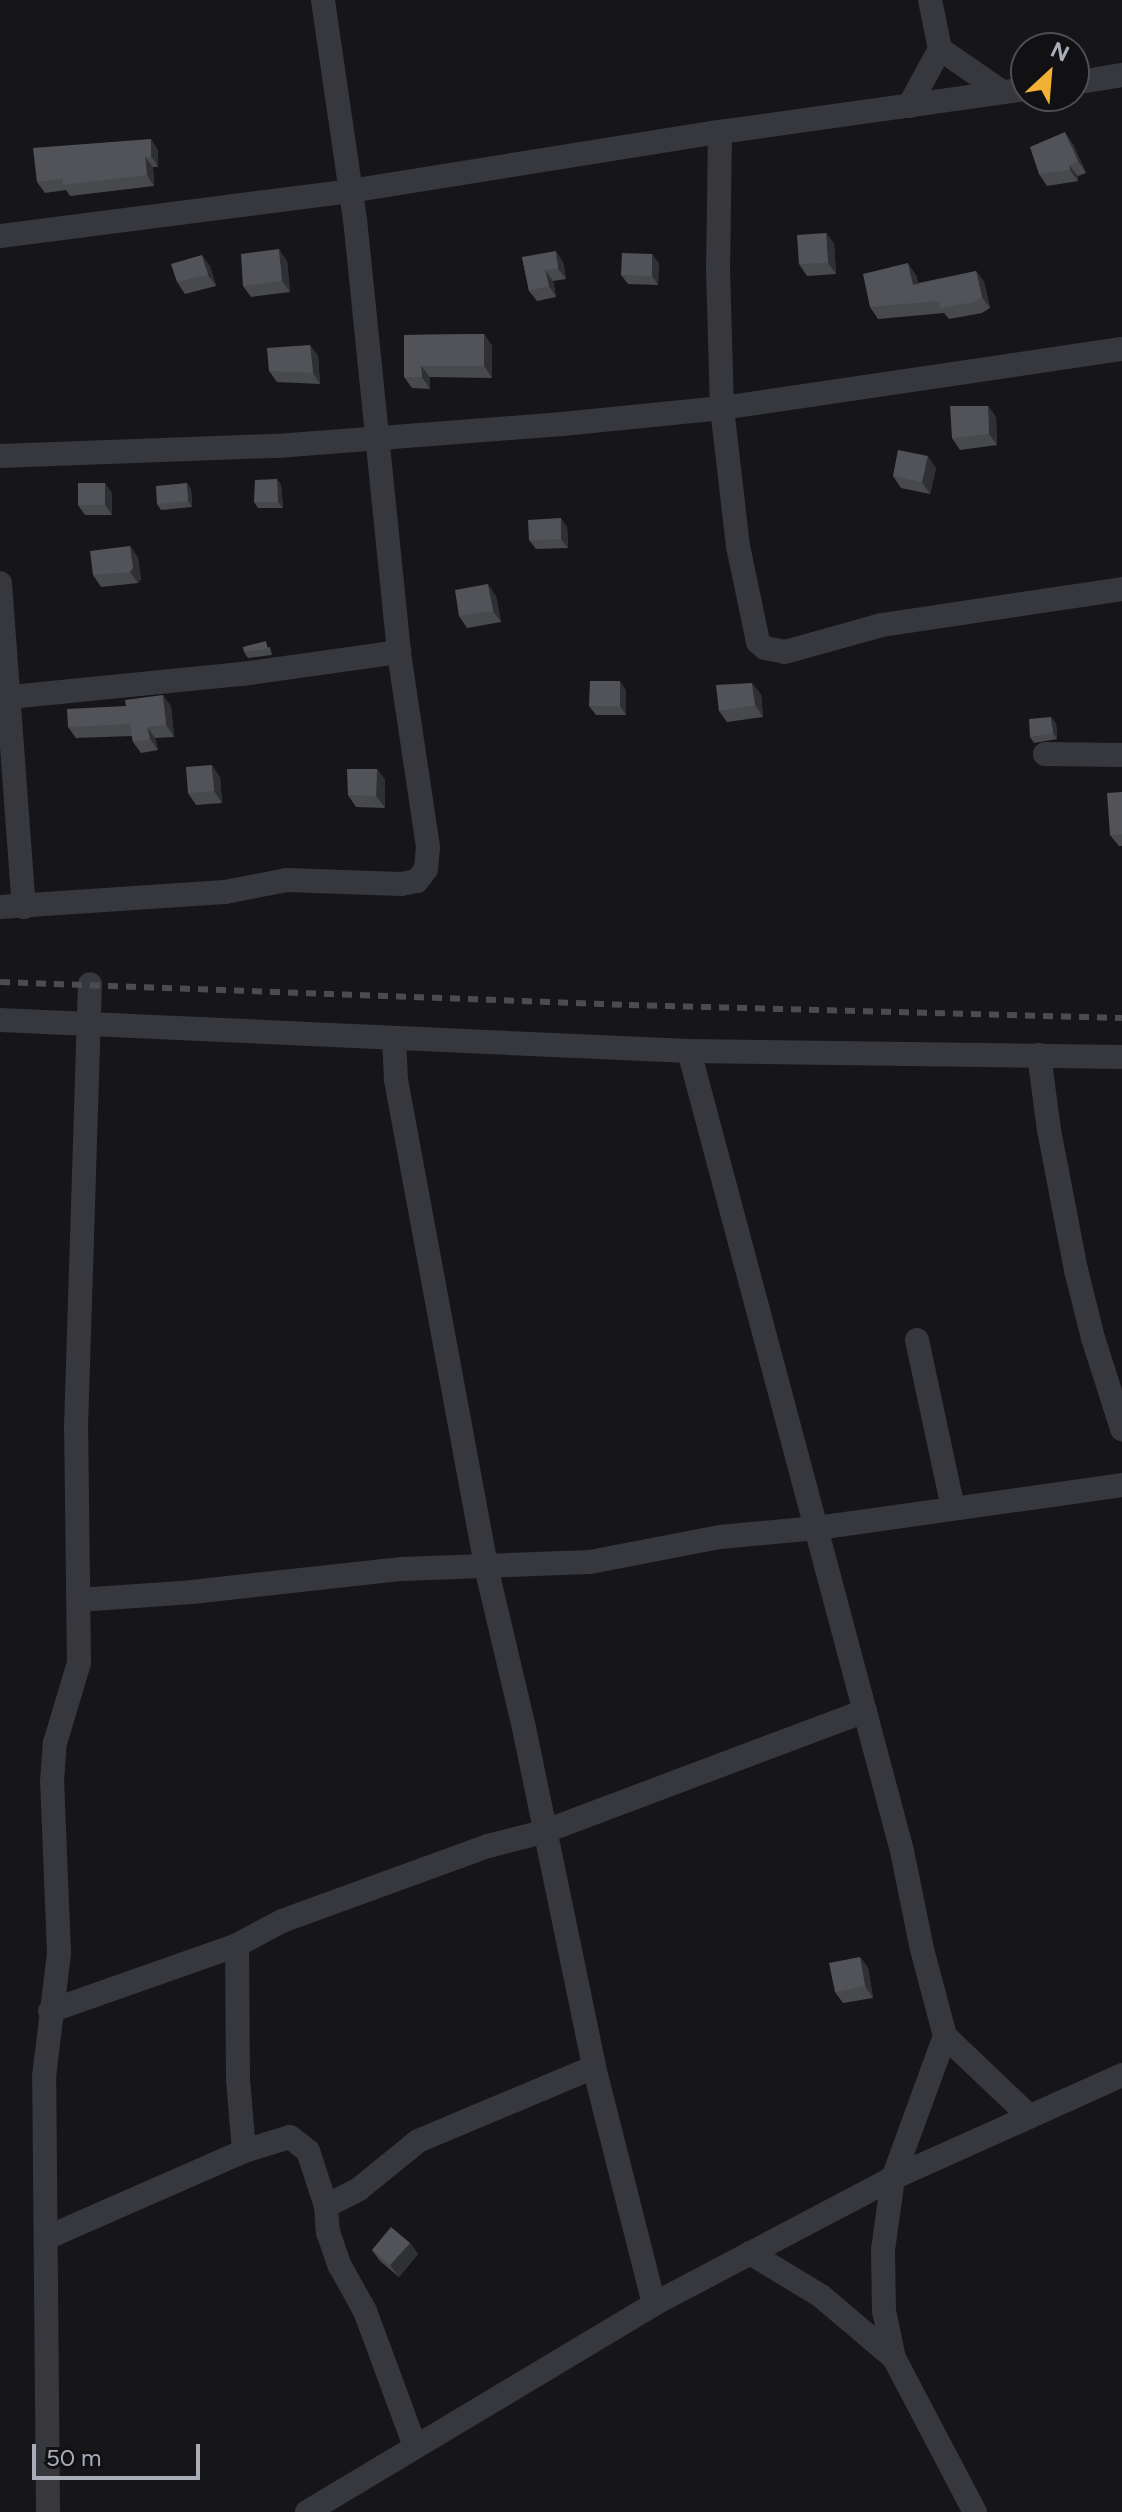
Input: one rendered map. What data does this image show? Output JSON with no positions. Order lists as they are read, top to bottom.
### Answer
{
  "scale_bar": "50 m",
  "north": "top right"
}
